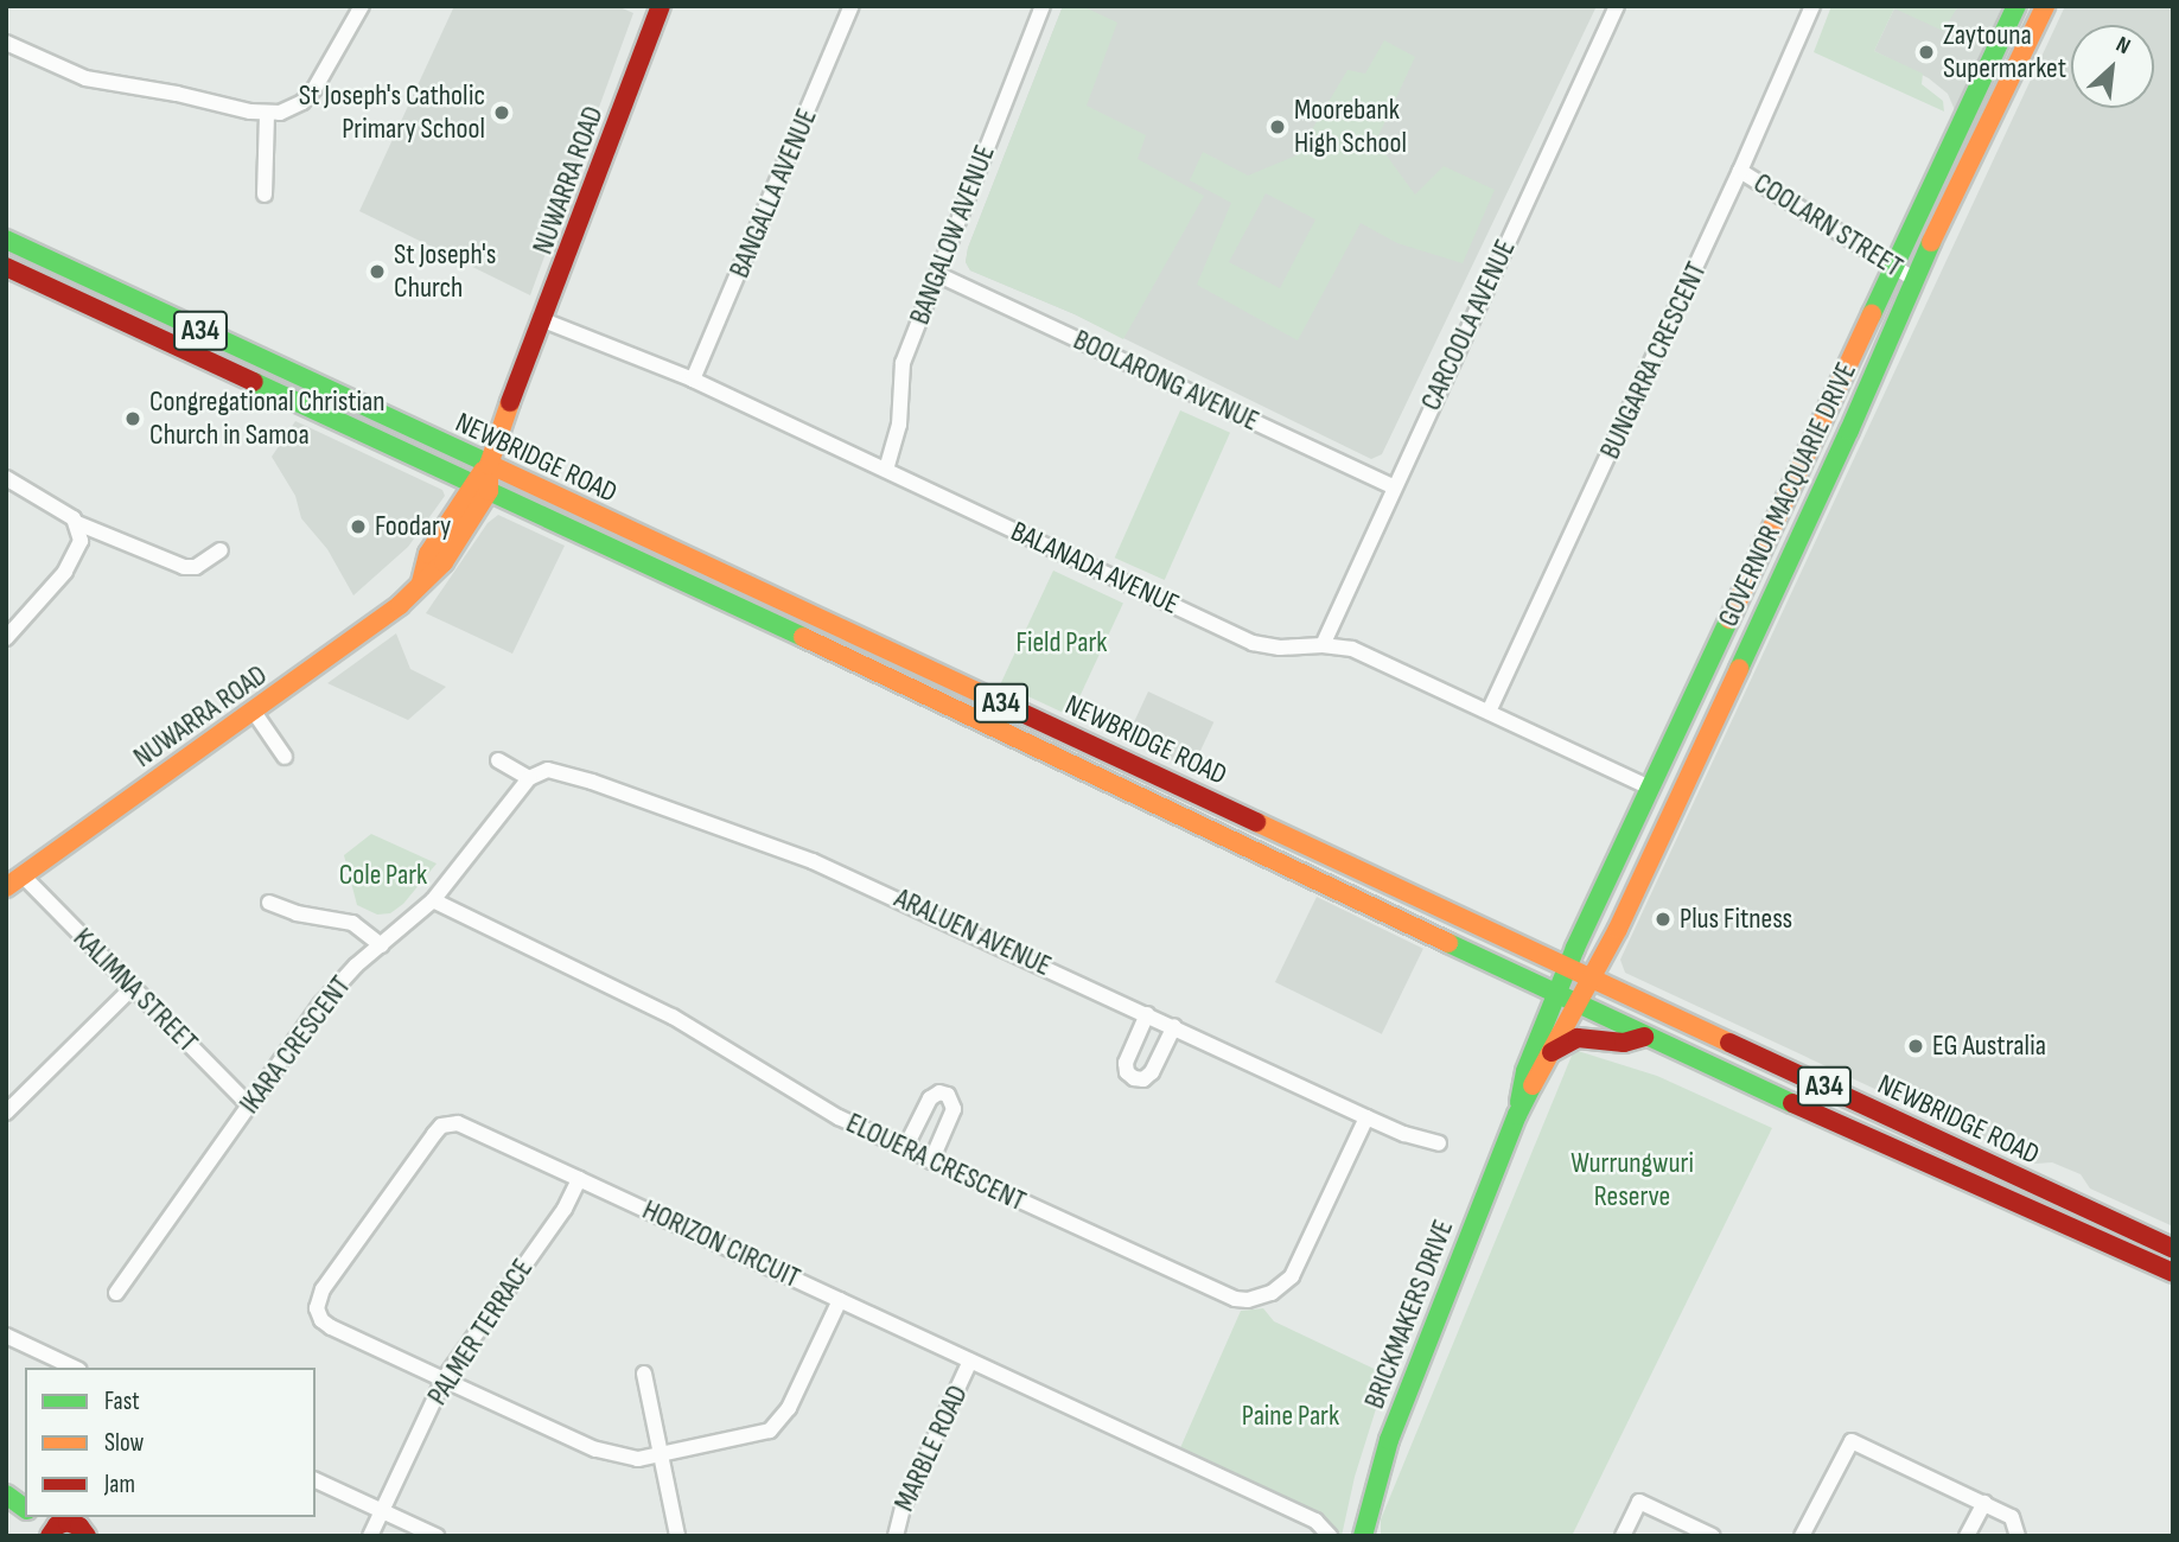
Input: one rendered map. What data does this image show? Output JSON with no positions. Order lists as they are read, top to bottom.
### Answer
{
  "streets": {
    "main road": [
      "NUWARRA ROAD",
      "A34",
      "NEWBRIDGE ROAD",
      "GOVERNOR MACQUARIE DRIVE",
      "BRICKMAKERS DRIVE"
    ],
    "street": [
      "BANGALLA AVENUE",
      "COOLARN STREET",
      "BANGALOW AVENUE",
      "CARCOOLA AVENUE",
      "BUNGARRA CRESCENT",
      "BOOLARONG AVENUE",
      "BALANADA AVENUE",
      "ARALUEN AVENUE",
      "KALIMNA STREET",
      "IKARA CRESCENT",
      "ELOUERA CRESCENT",
      "HORIZON CIRCUIT",
      "PALMER TERRACE",
      "MARBLE ROAD"
    ]
  },
  "crossings": [
    ["NUWARRA ROAD", "NEWBRIDGE ROAD"],
    ["NUWARRA ROAD", "BALANADA AVENUE"],
    ["NUWARRA ROAD", "KALIMNA STREET"],
    ["BANGALLA AVENUE", "BALANADA AVENUE"],
    ["COOLARN STREET", "BUNGARRA CRESCENT"],
    ["COOLARN STREET", "GOVERNOR MACQUARIE DRIVE"],
    ["BANGALOW AVENUE", "BOOLARONG AVENUE"],
    ["BANGALOW AVENUE", "BALANADA AVENUE"],
    ["CARCOOLA AVENUE", "BOOLARONG AVENUE"],
    ["CARCOOLA AVENUE", "BALANADA AVENUE"],
    ["BUNGARRA CRESCENT", "BALANADA AVENUE"],
    ["NEWBRIDGE ROAD", "GOVERNOR MACQUARIE DRIVE"],
    ["NEWBRIDGE ROAD", "BRICKMAKERS DRIVE"],
    ["GOVERNOR MACQUARIE DRIVE", "BALANADA AVENUE"],
    ["GOVERNOR MACQUARIE DRIVE", "BRICKMAKERS DRIVE"],
    ["ARALUEN AVENUE", "IKARA CRESCENT"],
    ["ARALUEN AVENUE", "ELOUERA CRESCENT"],
    ["KALIMNA STREET", "IKARA CRESCENT"],
    ["IKARA CRESCENT", "ELOUERA CRESCENT"],
    ["HORIZON CIRCUIT", "PALMER TERRACE"],
    ["HORIZON CIRCUIT", "MARBLE ROAD"]
  ],
  "parks": [
    "Field Park",
    "Cole Park",
    "Wurrungwuri Reserve",
    "Paine Park"
  ],
  "places": [
    "Zaytouna Supermarket",
    "St Joseph's Catholic Primary School",
    "Moorebank High School",
    "St Joseph's Church",
    "Congregational Christian Church in Samoa",
    "Foodary",
    "Plus Fitness",
    "EG Australia"
  ],
  "legend": ["Fast", "Slow", "Jam"],
  "north": "top right"
}
